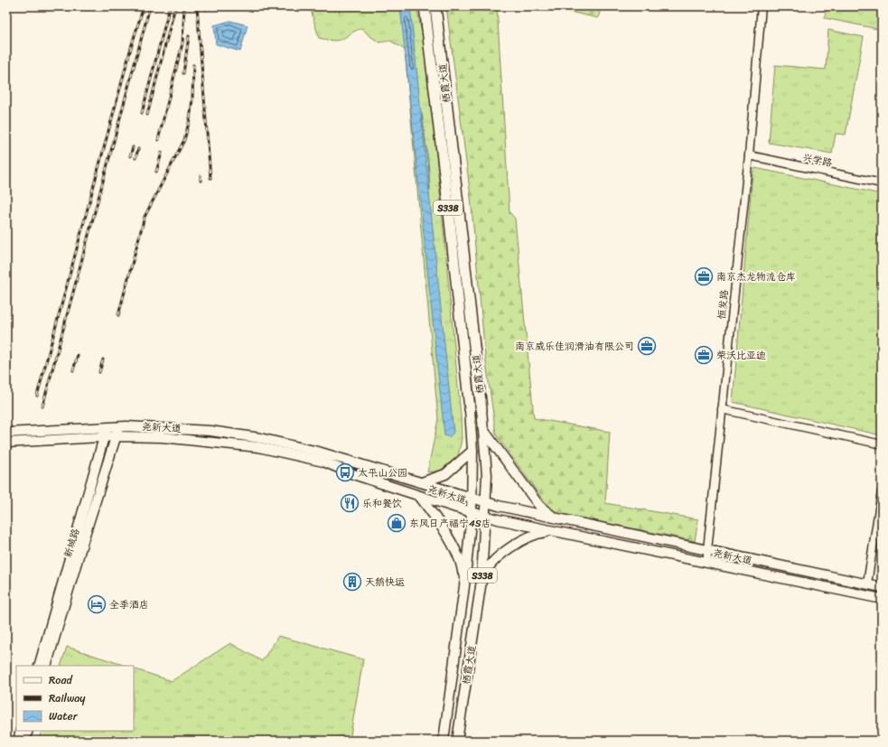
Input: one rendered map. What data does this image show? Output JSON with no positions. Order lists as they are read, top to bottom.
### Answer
{
  "streets": {
    "highway": ["栖霞大道", "S338"],
    "main road": ["尧新大道", "新城路"],
    "street": ["兴学路", "恒发路"]
  },
  "crossings": [
    ["栖霞大道", "尧新大道"],
    ["兴学路", "恒发路"],
    ["恒发路", "尧新大道"],
    ["尧新大道", "新城路"]
  ],
  "places": {
    "office": ["南京杰龙物流仓库", "南京威乐佳润滑油有限公司", "荣沃比亚迪"],
    "bus stop": ["太平山公园"],
    "restaurant": ["乐和餐饮"],
    "shop": ["东风日产福宁4S店"],
    "building": ["天鹅快运"],
    "hotel": ["全季酒店"]
  },
  "legend": ["Road", "Railway", "Water"]
}
